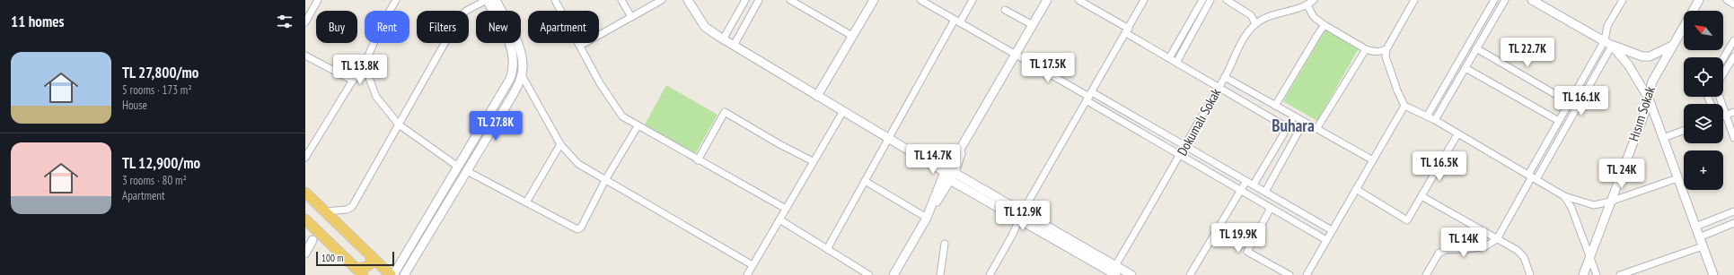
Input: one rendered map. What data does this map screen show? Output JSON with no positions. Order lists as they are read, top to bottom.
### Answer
{
  "streets": {
    "street": ["Hısım Sokak", "Dokumalı Sokak"]
  },
  "districts": ["Buhara"],
  "scale_bar": "100 m",
  "north": "top left",
  "page": {
    "heading": "11 homes",
    "map_buttons": "+",
    "chip": [
      "Buy",
      "Rent",
      "Filters",
      "New",
      "Apartment"
    ],
    "price": [
      "TL 22.7K",
      "TL 17.5K",
      "TL 13.8K",
      "TL 16.1K",
      "TL 27.8K",
      "TL 14.7K",
      "TL 16.5K",
      "TL 24K",
      "TL 12.9K",
      "TL 19.9K",
      "TL 14K"
    ],
    "list": [
      {
        "name": "TL 27,800/mo",
        "note": "5 rooms · 173 m² · House"
      },
      {
        "name": "TL 12,900/mo",
        "note": "3 rooms · 80 m² · Apartment"
      }
    ],
    "scale": "100 m"
  }
}
